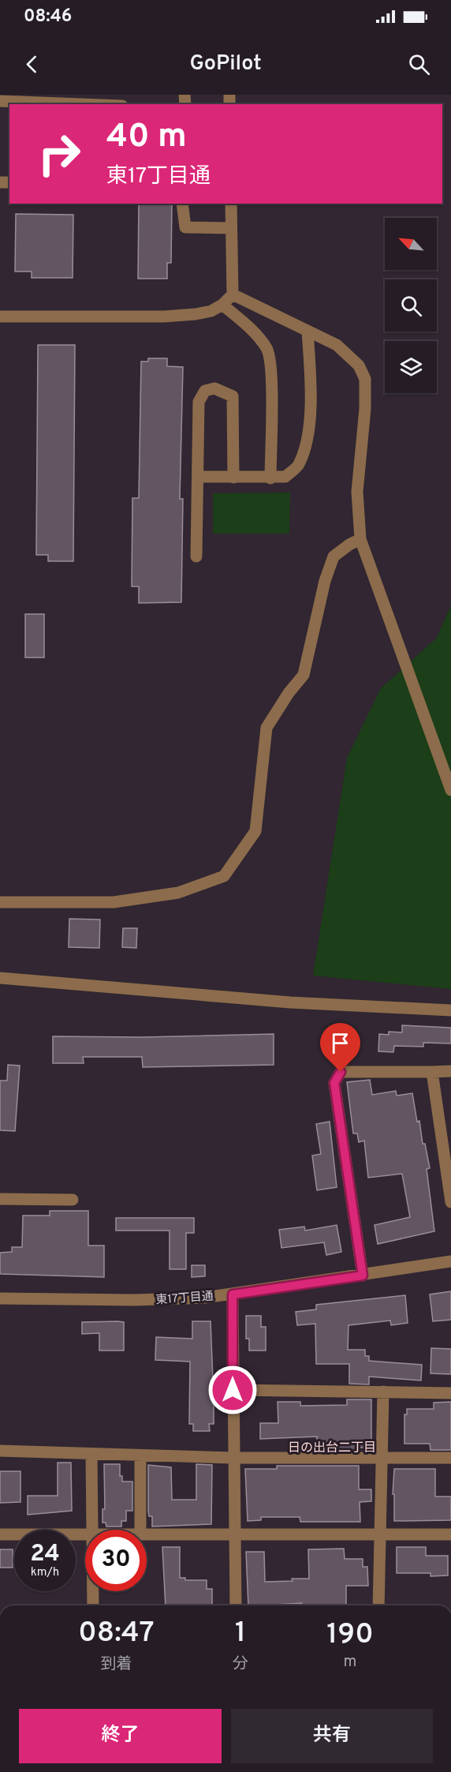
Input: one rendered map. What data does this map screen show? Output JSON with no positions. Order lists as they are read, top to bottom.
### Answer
{
  "streets": {
    "street": ["東17丁目通"]
  },
  "districts": ["日の出台二丁目"],
  "north": "top left",
  "page": {
    "status": "08:46",
    "header": "GoPilot",
    "turn": ["40 m", "東17丁目通"],
    "speed": "24 km/h",
    "limit": "30",
    "eta": [
      "08:47",
      "到着",
      "1",
      "分",
      "190",
      "m"
    ],
    "buttons": ["終了", "共有"]
  }
}
